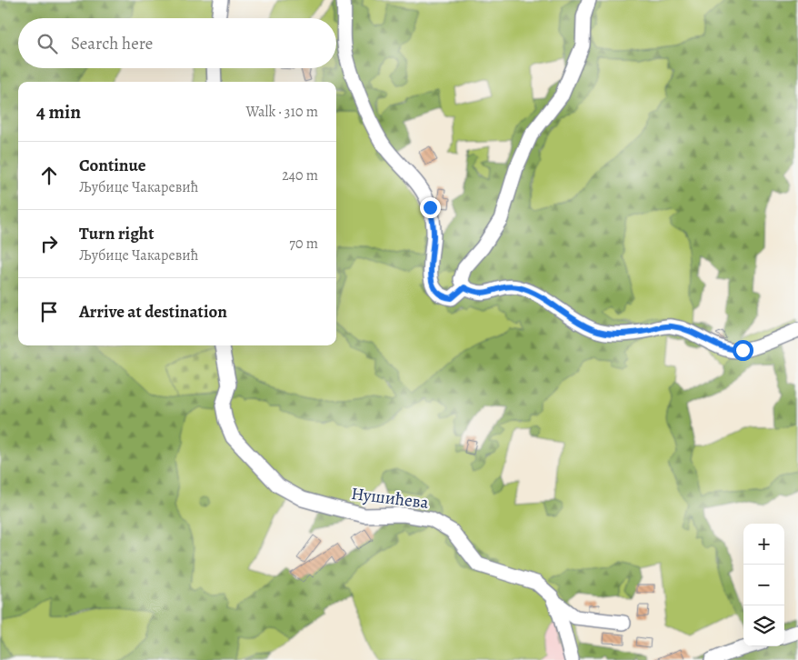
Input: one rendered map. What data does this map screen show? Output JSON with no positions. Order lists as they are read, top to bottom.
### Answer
{
  "streets": {
    "street": ["Нушићева"]
  },
  "page": {
    "search": "Search here",
    "heading": ["4 min", "Walk · 310 m"],
    "list": [
      ["Continue", "Љубице Чакаревић", "240 m"],
      ["Turn right", "Љубице Чакаревић", "70 m"],
      "Arrive at destination"
    ],
    "map_buttons": ["+", "−"]
  }
}
